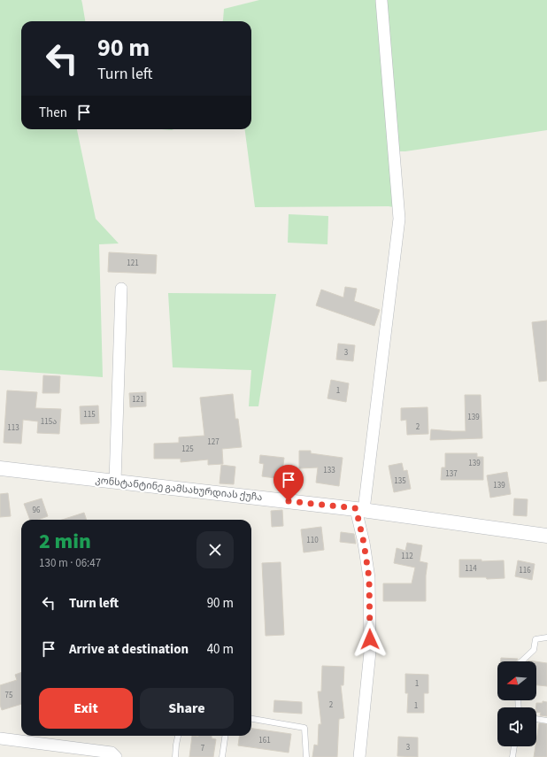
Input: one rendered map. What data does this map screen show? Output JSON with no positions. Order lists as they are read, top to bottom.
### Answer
{
  "streets": {
    "street": ["კონსტანტინე გამსახურდიას ქუჩა"]
  },
  "house_numbers": [
    "121",
    "3",
    "1",
    "121",
    "115",
    "139",
    "115ა",
    "2",
    "113",
    "127",
    "125",
    "139",
    "133",
    "137",
    "135",
    "139",
    "96",
    "110",
    "112",
    "114",
    "116",
    "1",
    "75",
    "2",
    "1",
    "161",
    "3",
    "7"
  ],
  "north": "left",
  "page": {
    "turn": ["90 m", "Turn left"],
    "then": "Then",
    "heading": ["2 min", "130 m · 06:47"],
    "list": [
      {
        "name": "Turn left",
        "value": "90 m"
      },
      {
        "name": "Arrive at destination",
        "value": "40 m"
      }
    ],
    "buttons": ["Exit", "Share"]
  }
}
